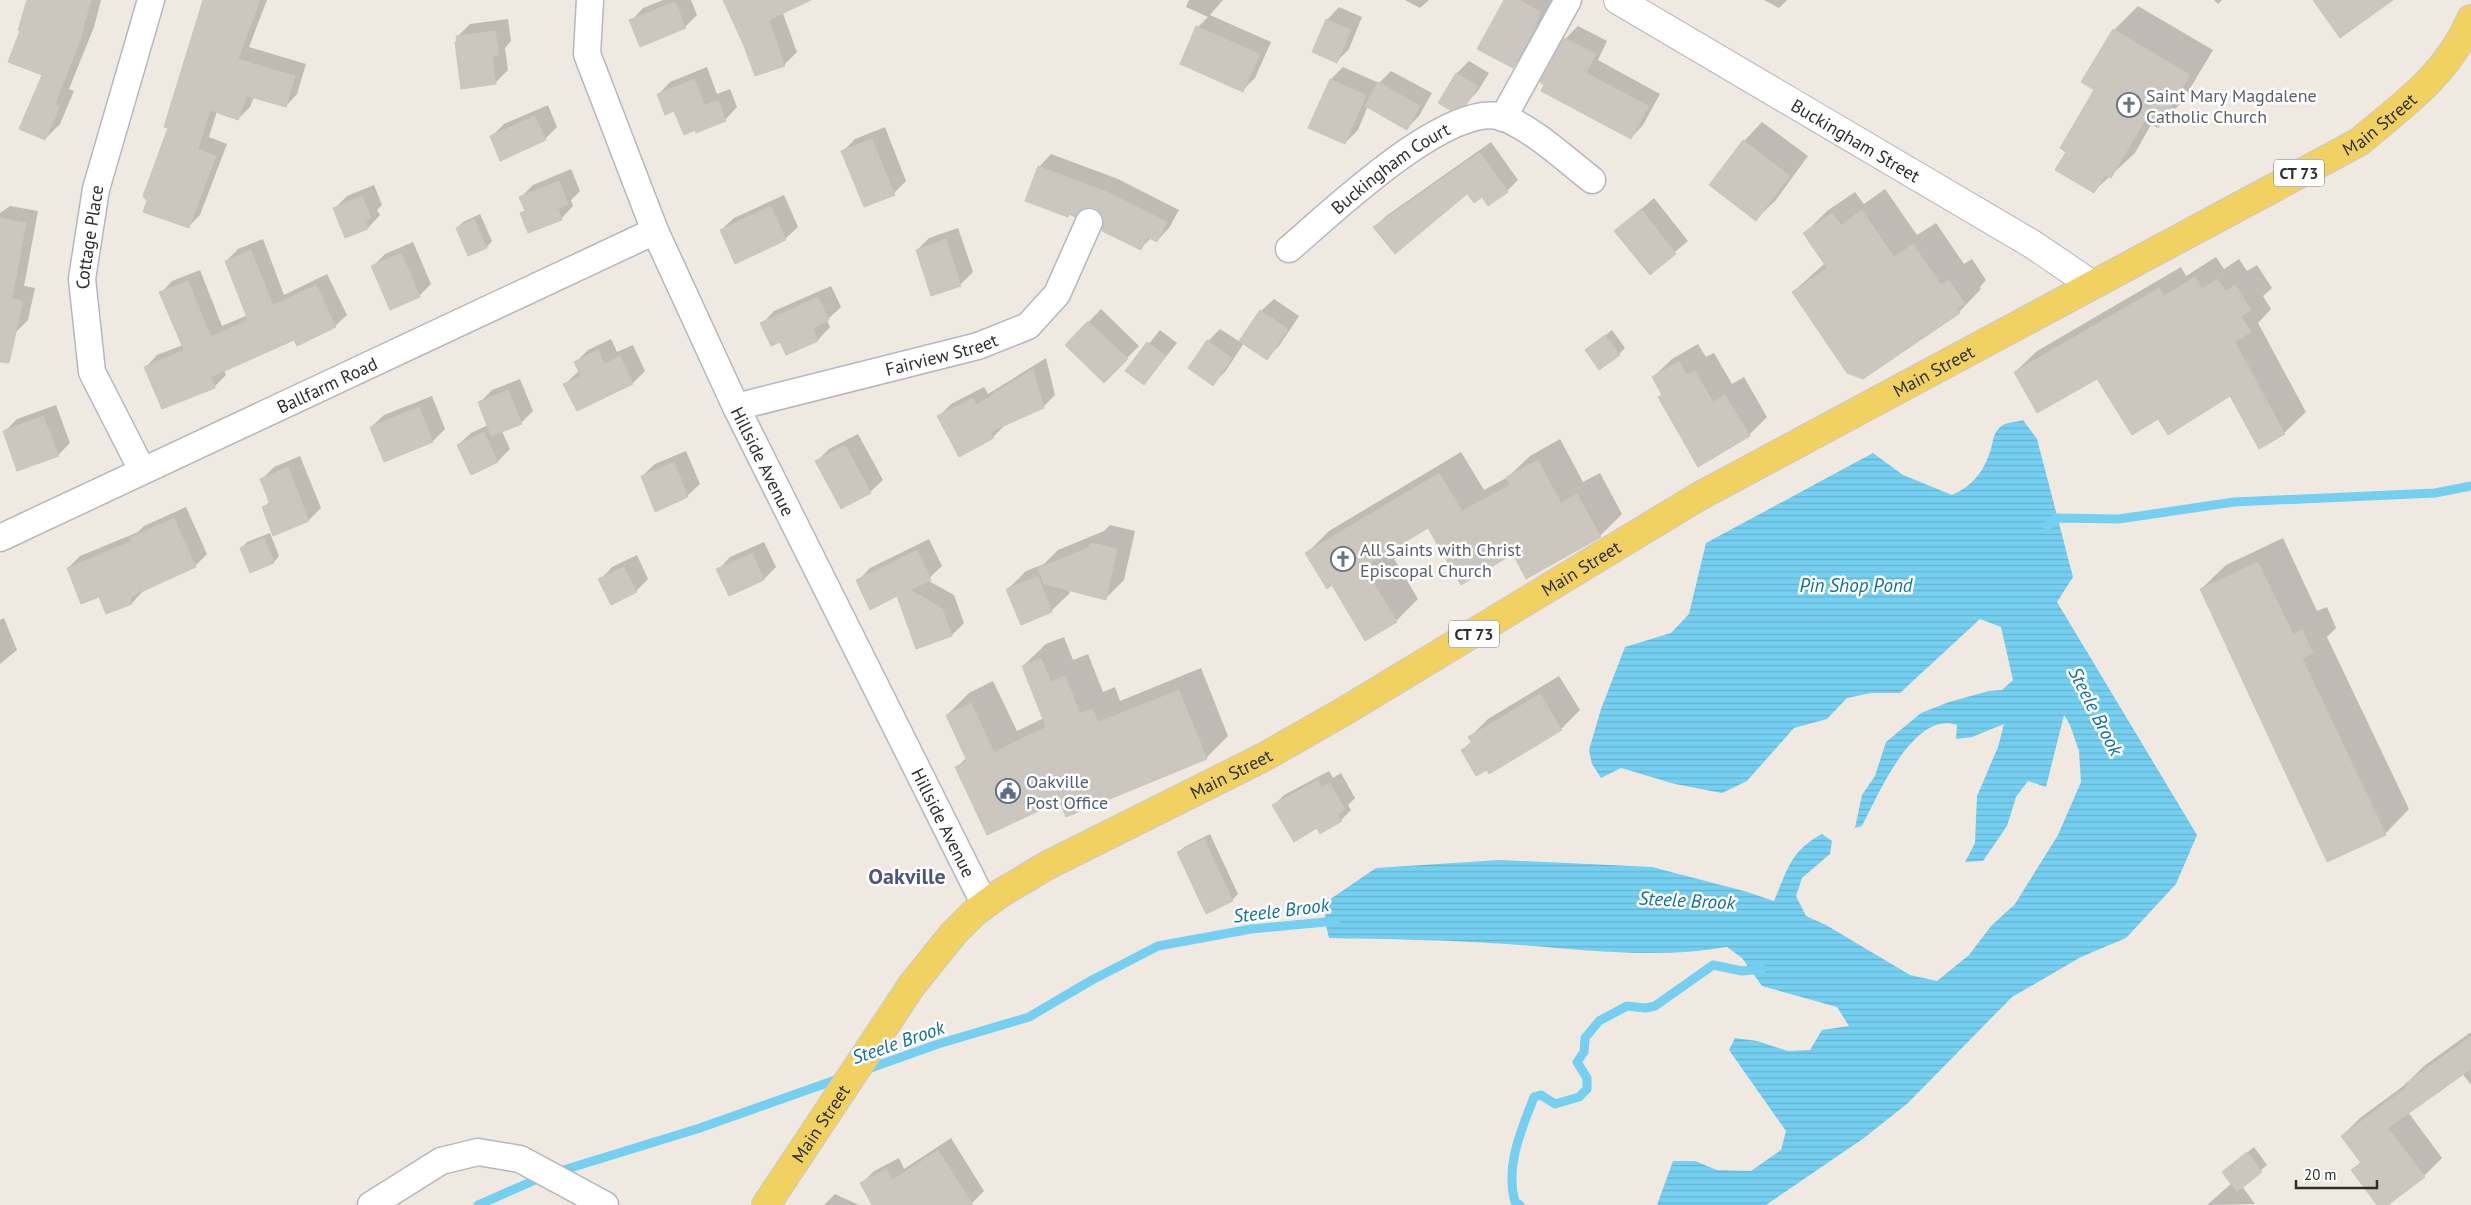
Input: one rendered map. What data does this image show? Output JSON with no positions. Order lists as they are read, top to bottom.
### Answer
{
  "streets": {
    "main road": ["Main Street", "Buckingham Street", "CT 73"],
    "street": [
      "Buckingham Court",
      "Cottage Place",
      "Fairview Street",
      "Ballfarm Road",
      "Hillside Avenue"
    ]
  },
  "crossings": [
    ["Main Street", "Buckingham Street"],
    ["Main Street", "Hillside Avenue"],
    ["Cottage Place", "Ballfarm Road"],
    ["Fairview Street", "Hillside Avenue"],
    ["Ballfarm Road", "Hillside Avenue"]
  ],
  "districts": ["Oakville"],
  "water": ["Pin Shop Pond", "Steele Brook"],
  "places": {
    "church": ["Saint Mary Magdalene Catholic Church", "All Saints with Christ Episcopal Church"],
    "public building": ["Oakville Post Office"]
  },
  "scale_bar": "20 m"
}
